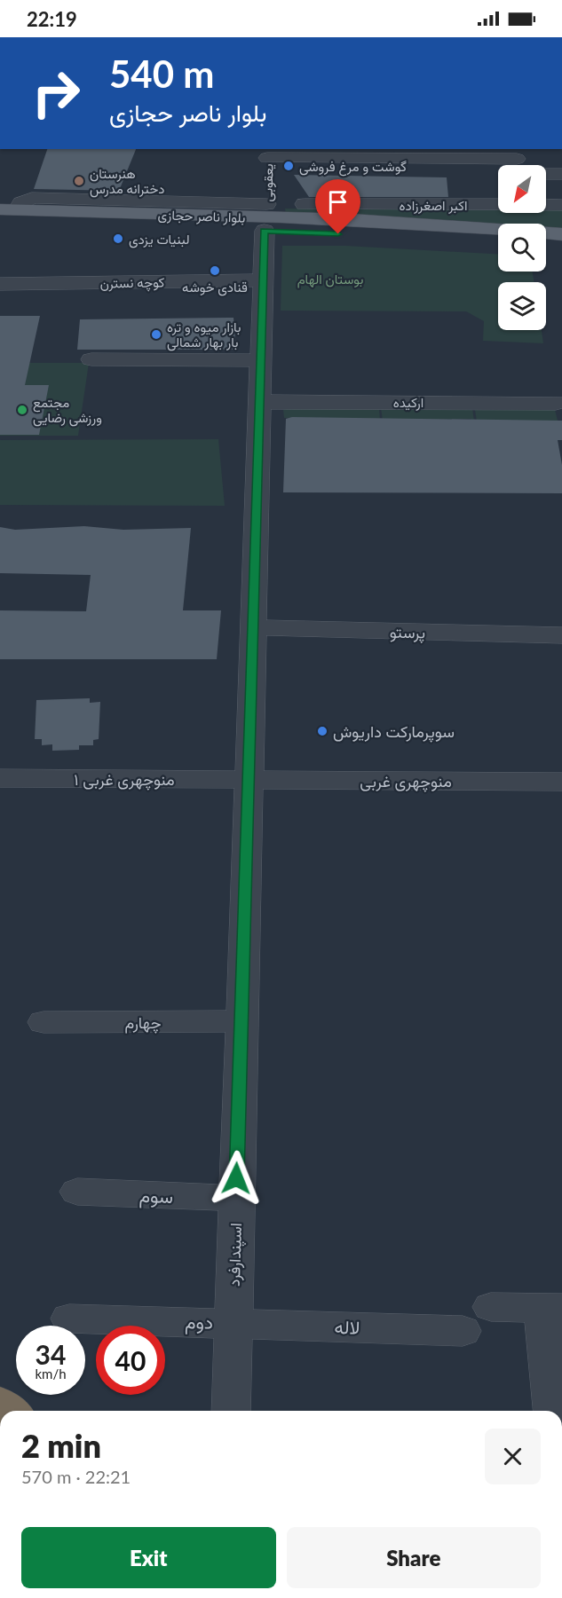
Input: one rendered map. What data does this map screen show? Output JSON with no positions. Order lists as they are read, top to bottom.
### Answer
{
  "streets": {
    "main road": ["بلوار ناصر حجازی"],
    "street": [
      "اکبر اصغرزاده",
      "کوچه نسترن",
      "ارکیده",
      "پرستو",
      "منوچهری غربی ۱",
      "منوچهری غربی",
      "چهارم",
      "سوم",
      "اسپندارفرد",
      "دوم",
      "لاله"
    ]
  },
  "crossings": [
    ["بلوار ناصر حجازی", "اسپندارفرد"],
    ["کوچه نسترن", "اسپندارفرد"],
    ["ارکیده", "اسپندارفرد"],
    ["پرستو", "اسپندارفرد"],
    ["منوچهری غربی ۱", "منوچهری غربی"],
    ["منوچهری غربی ۱", "اسپندارفرد"],
    ["منوچهری غربی", "اسپندارفرد"],
    ["چهارم", "اسپندارفرد"],
    ["سوم", "اسپندارفرد"],
    ["اسپندارفرد", "دوم"],
    ["اسپندارفرد", "لاله"],
    ["دوم", "لاله"]
  ],
  "parks": ["بوستان الهام"],
  "places": [
    "گوشت و مرغ فروشی",
    "هنرستان دخترانه مدرس",
    "لبنیات یزدی",
    "قنادی خوشه",
    "بازار میوه و تره بار بهار شمالی",
    "مجتمع ورزشی رضایی",
    "سوپرمارکت داریوش"
  ],
  "north": "bottom left",
  "page": {
    "status": "22:19",
    "turn": ["540 m", "بلوار ناصر حجازی"],
    "speed": "34 km/h",
    "limit": "40",
    "heading": ["2 min", "570 m · 22:21"],
    "buttons": ["Exit", "Share"]
  }
}
